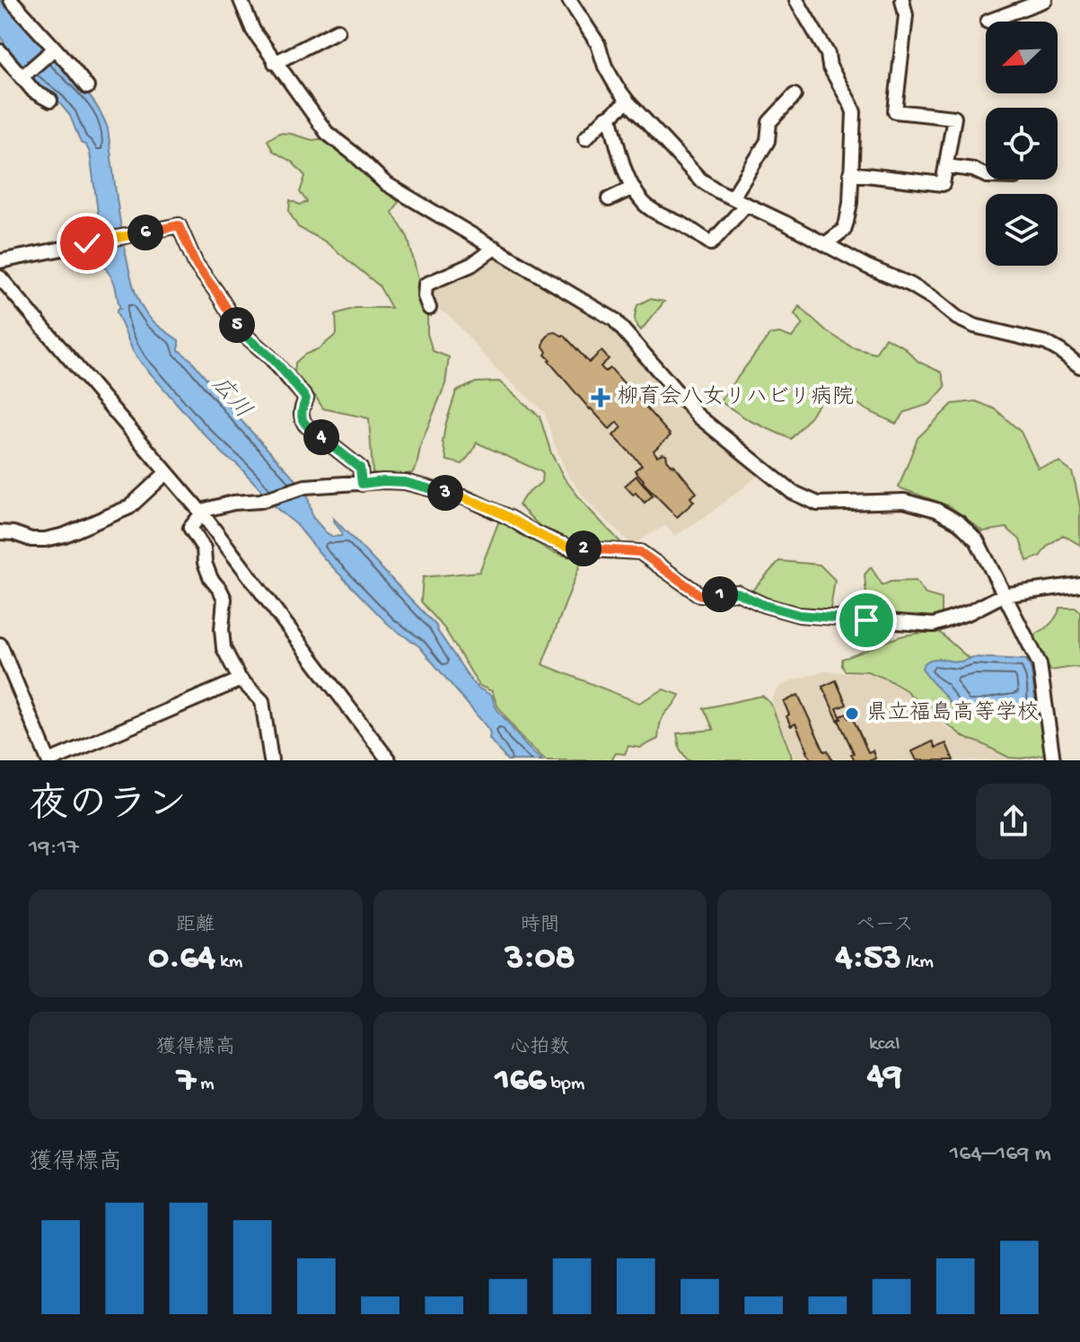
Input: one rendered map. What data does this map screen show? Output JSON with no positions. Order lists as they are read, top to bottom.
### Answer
{
  "water": ["広川"],
  "places": {
    "health": ["柳育会八女リハビリ病院"],
    "other": ["県立福島高等学校"]
  },
  "north": "bottom left",
  "page": {
    "pins": [
      "6",
      "5",
      "4",
      "3",
      "2",
      "1"
    ],
    "heading": ["夜のラン", "19:17"],
    "stats": [
      ["距離", "0.64 km"],
      ["時間", "3:08"],
      ["ペース", "4:53 /km"],
      ["獲得標高", "7 m"],
      ["心拍数", "166 bpm"],
      ["kcal", "49"]
    ],
    "chart": ["獲得標高", "164–169 m"]
  }
}
